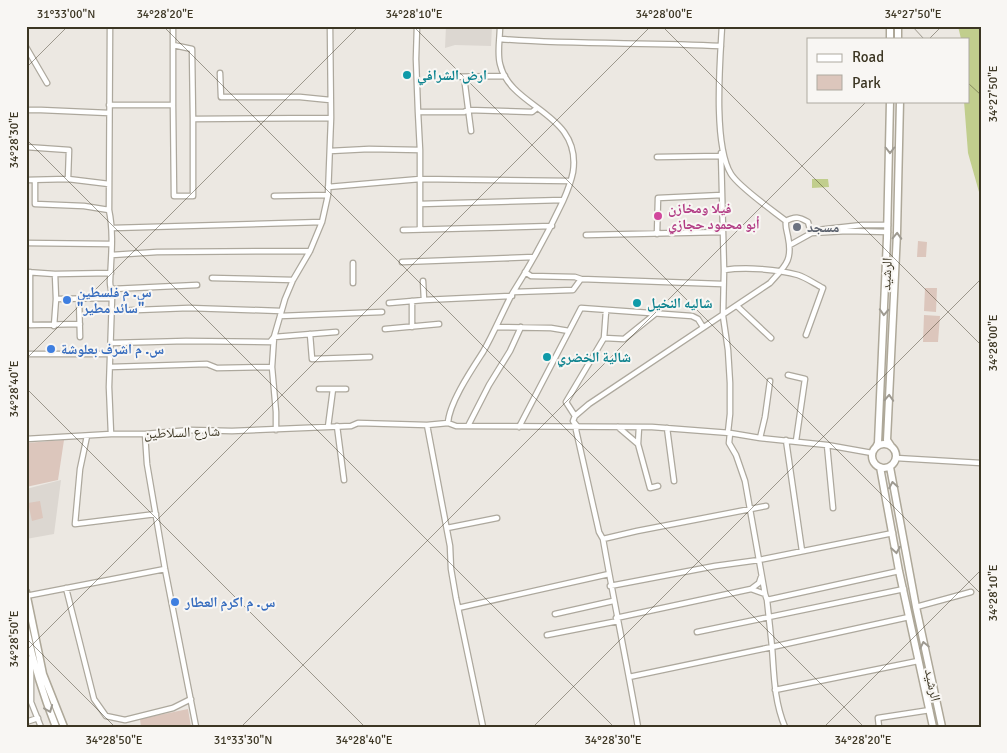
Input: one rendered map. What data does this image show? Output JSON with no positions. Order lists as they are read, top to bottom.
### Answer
{
  "streets": {
    "main road": ["الرشيد"],
    "street": ["شارع السلاطين"]
  },
  "crossings": [
    ["الرشيد", "شارع السلاطين"]
  ],
  "places": [
    "ارض الشرافي",
    "فيلا ومخازن أبو محمود حجازي",
    "مسجد",
    "س. م فلسطين \"سائد مطير\"",
    "شاليه النخيل",
    "س. م اشرف بعلوشة",
    "شالية الخضري",
    "س. م اكرم العطار"
  ],
  "legend": ["Road", "Park"],
  "coordinates": [
    "31°33'00\"N",
    "34°28'20\"E",
    "34°28'10\"E",
    "34°28'00\"E",
    "34°27'50\"E",
    "34°28'30\"E",
    "34°28'40\"E",
    "34°28'50\"E",
    "31°33'30\"N"
  ]
}
